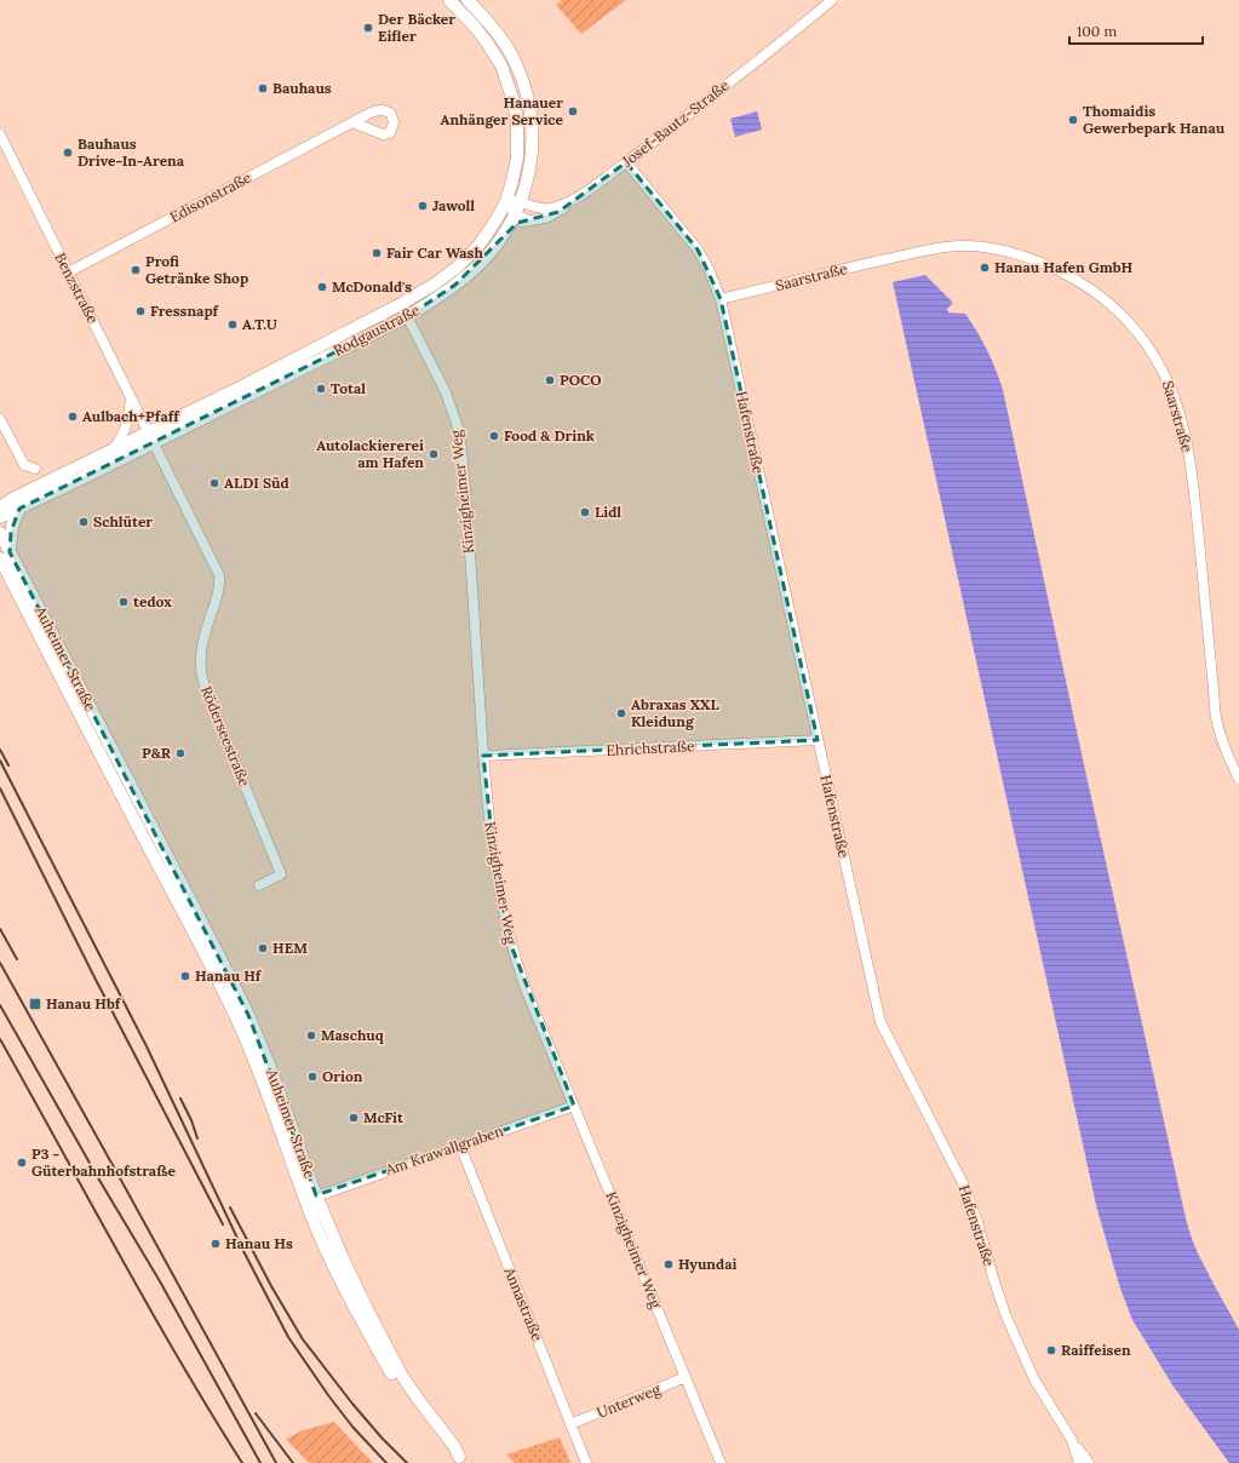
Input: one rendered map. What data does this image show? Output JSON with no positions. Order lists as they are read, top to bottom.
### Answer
{
  "streets": {
    "main road": ["Rodgaustraße", "Auheimer Straße"],
    "street": [
      "Josef-Bautz-Straße",
      "Edisonstraße",
      "Saarstraße",
      "Benzstraße",
      "Hafenstraße",
      "Kinzigheimer Weg",
      "Röderseestraße",
      "Ehrichstraße",
      "Am Krawallgraben",
      "Annastraße",
      "Unterweg"
    ]
  },
  "crossings": [
    ["Josef-Bautz-Straße", "Rodgaustraße"],
    ["Josef-Bautz-Straße", "Hafenstraße"],
    ["Edisonstraße", "Benzstraße"],
    ["Saarstraße", "Hafenstraße"],
    ["Benzstraße", "Rodgaustraße"],
    ["Benzstraße", "Röderseestraße"],
    ["Rodgaustraße", "Kinzigheimer Weg"],
    ["Rodgaustraße", "Röderseestraße"],
    ["Hafenstraße", "Ehrichstraße"],
    ["Kinzigheimer Weg", "Ehrichstraße"],
    ["Kinzigheimer Weg", "Am Krawallgraben"],
    ["Kinzigheimer Weg", "Unterweg"],
    ["Auheimer Straße", "Am Krawallgraben"],
    ["Am Krawallgraben", "Annastraße"],
    ["Annastraße", "Unterweg"]
  ],
  "places": {
    "other": [
      "Der Bäcker Eifler",
      "Bauhaus",
      "Hanauer Anhänger Service",
      "Thomaidis Gewerbepark Hanau",
      "Bauhaus Drive-In-Arena",
      "Jawoll",
      "Fair Car Wash",
      "Hanau Hafen GmbH",
      "Profi Getränke Shop",
      "McDonald's",
      "Fressnapf",
      "A.T.U",
      "POCO",
      "Total",
      "Aulbach+Pfaff",
      "Food & Drink",
      "Autolackiererei am Hafen",
      "ALDI Süd",
      "Lidl",
      "Schlüter",
      "tedox",
      "Abraxas XXL Kleidung",
      "P&R",
      "HEM",
      "Hanau Hf",
      "Maschuq",
      "Orion",
      "McFit",
      "P3 - Güterbahnhofstraße",
      "Hanau Hs",
      "Hyundai",
      "Raiffeisen"
    ],
    "transit": ["Hanau Hbf"]
  },
  "scale_bar": "100 m"
}
